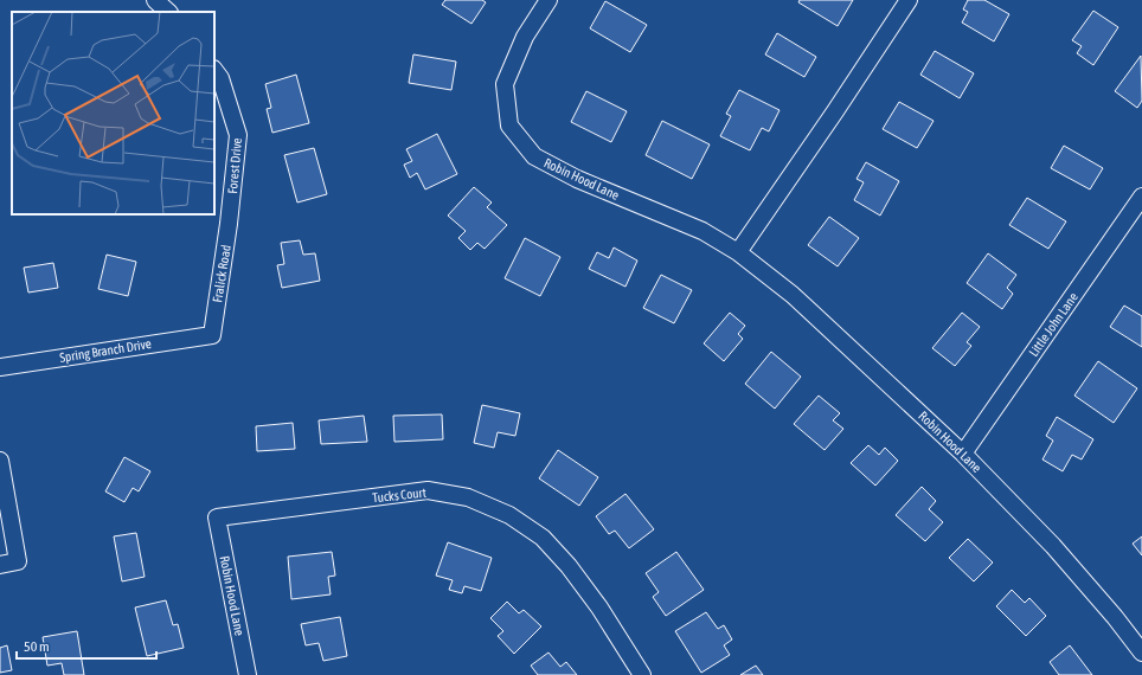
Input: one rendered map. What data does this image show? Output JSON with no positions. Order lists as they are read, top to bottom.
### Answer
{
  "streets": {
    "street": [
      "Forest Drive",
      "Robin Hood Lane",
      "Fralick Road",
      "Little John Lane",
      "Spring Branch Drive",
      "Tucks Court"
    ]
  },
  "crossings": [
    ["Forest Drive", "Fralick Road"],
    ["Robin Hood Lane", "Little John Lane"],
    ["Robin Hood Lane", "Tucks Court"],
    ["Fralick Road", "Spring Branch Drive"]
  ],
  "scale_bar": "50 m"
}
